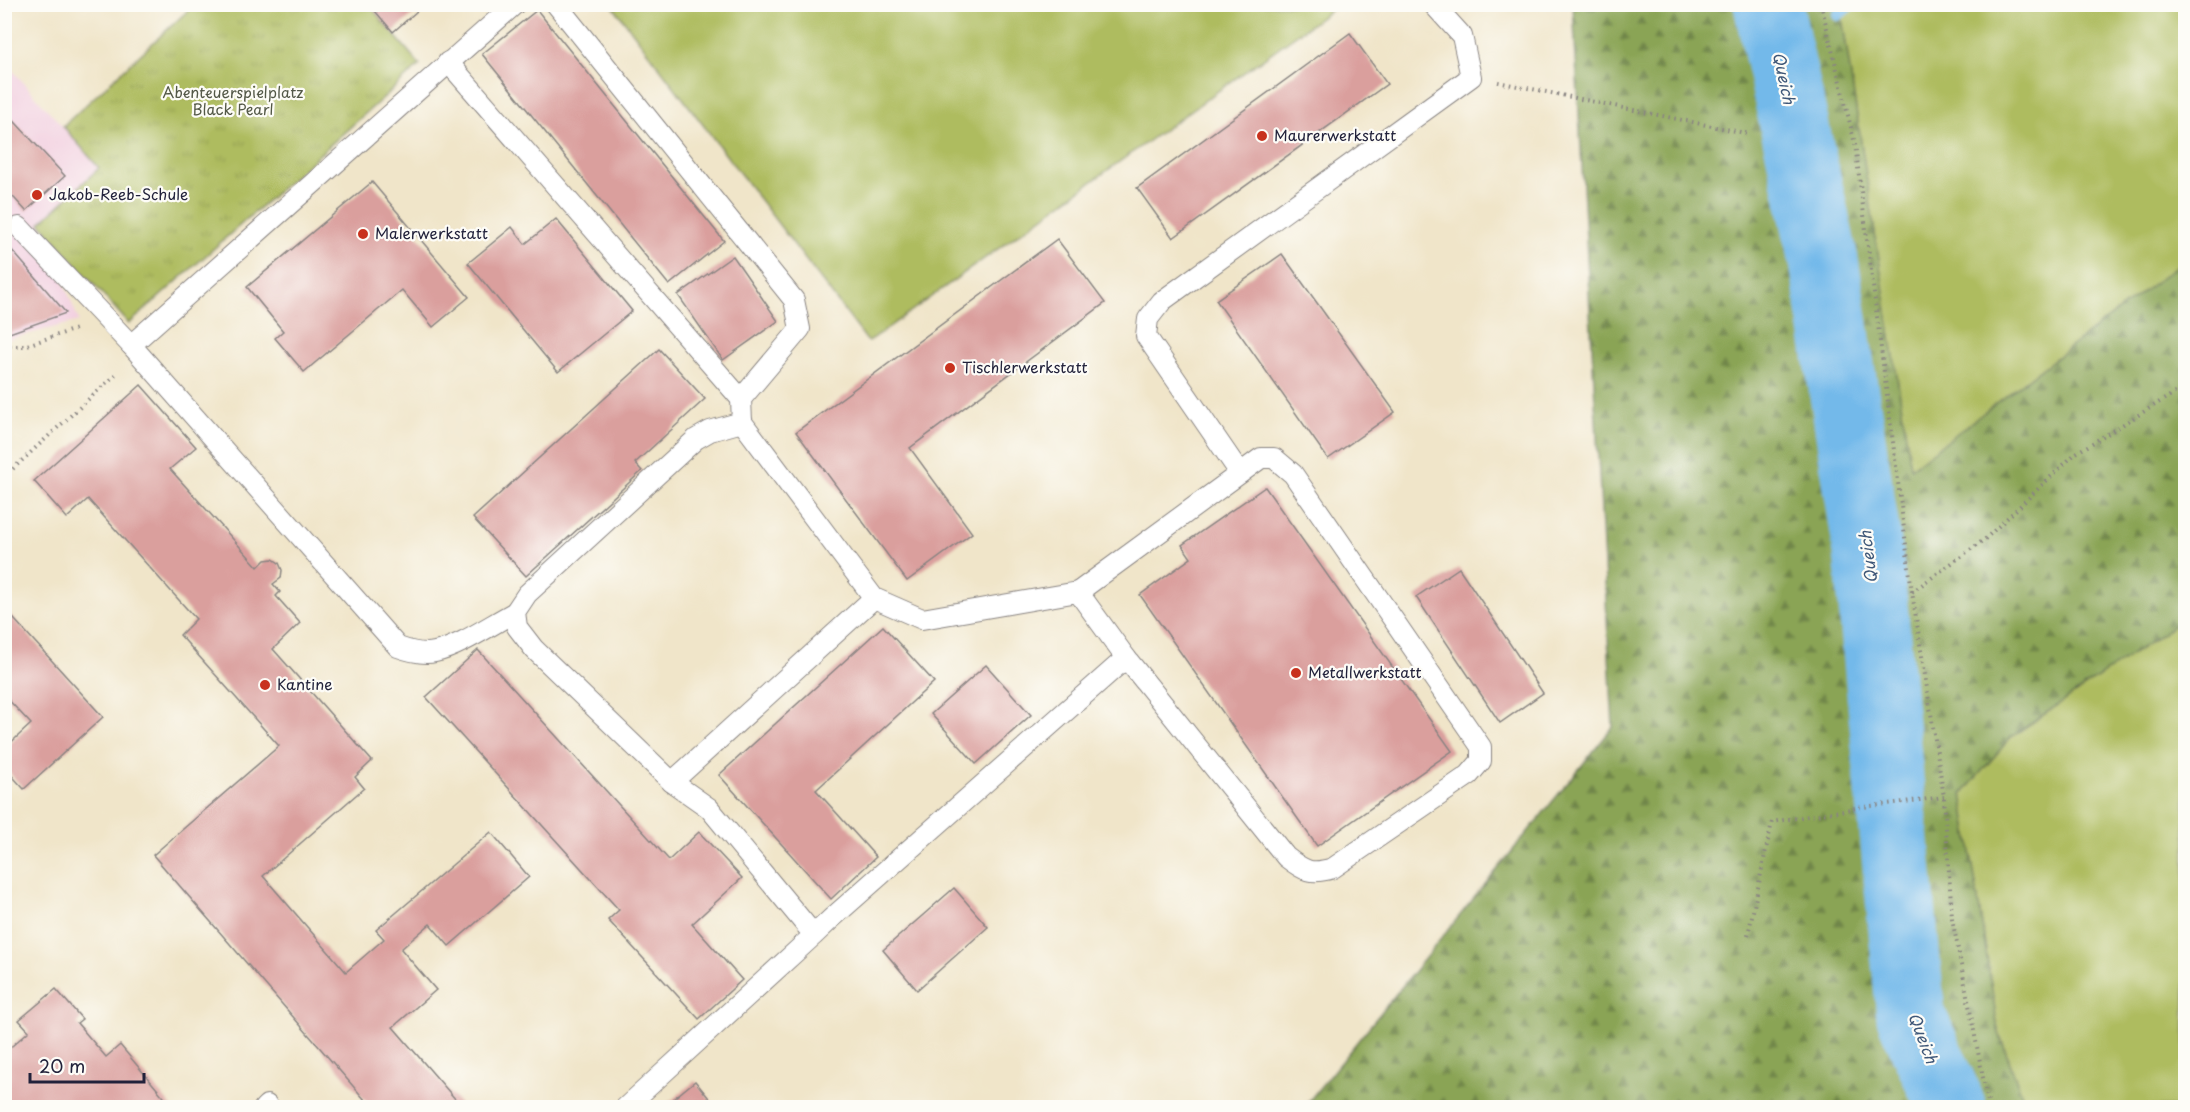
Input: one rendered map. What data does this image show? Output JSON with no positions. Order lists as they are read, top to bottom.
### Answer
{
  "water": ["Queich"],
  "parks": ["Abenteuerspielplatz Black Pearl"],
  "places": [
    "Maurerwerkstatt",
    "Jakob-Reeb-Schule",
    "Malerwerkstatt",
    "Tischlerwerkstatt",
    "Metallwerkstatt",
    "Kantine"
  ],
  "scale_bar": "20 m"
}
